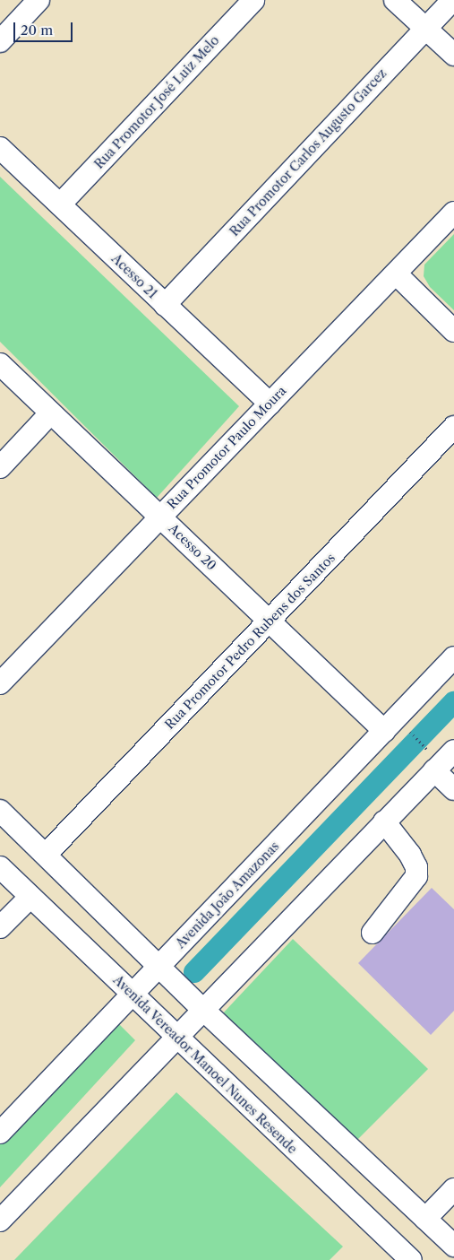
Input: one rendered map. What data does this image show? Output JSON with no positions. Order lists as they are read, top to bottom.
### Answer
{
  "streets": {
    "street": [
      "Rua Promotor José Luiz Melo",
      "Rua Promotor Carlos Augusto Garcez",
      "Acesso 21",
      "Rua Promotor Paulo Moura",
      "Acesso 20",
      "Rua Promotor Pedro Rubens dos Santos",
      "Avenida João Amazonas",
      "Avenida Vereador Manoel Nunes Resende"
    ]
  },
  "crossings": [
    ["Rua Promotor José Luiz Melo", "Acesso 21"],
    ["Rua Promotor Carlos Augusto Garcez", "Acesso 21"],
    ["Acesso 21", "Rua Promotor Paulo Moura"],
    ["Rua Promotor Paulo Moura", "Acesso 20"],
    ["Acesso 20", "Rua Promotor Pedro Rubens dos Santos"],
    ["Acesso 20", "Avenida João Amazonas"],
    ["Avenida João Amazonas", "Avenida Vereador Manoel Nunes Resende"]
  ],
  "scale_bar": "20 m"
}
